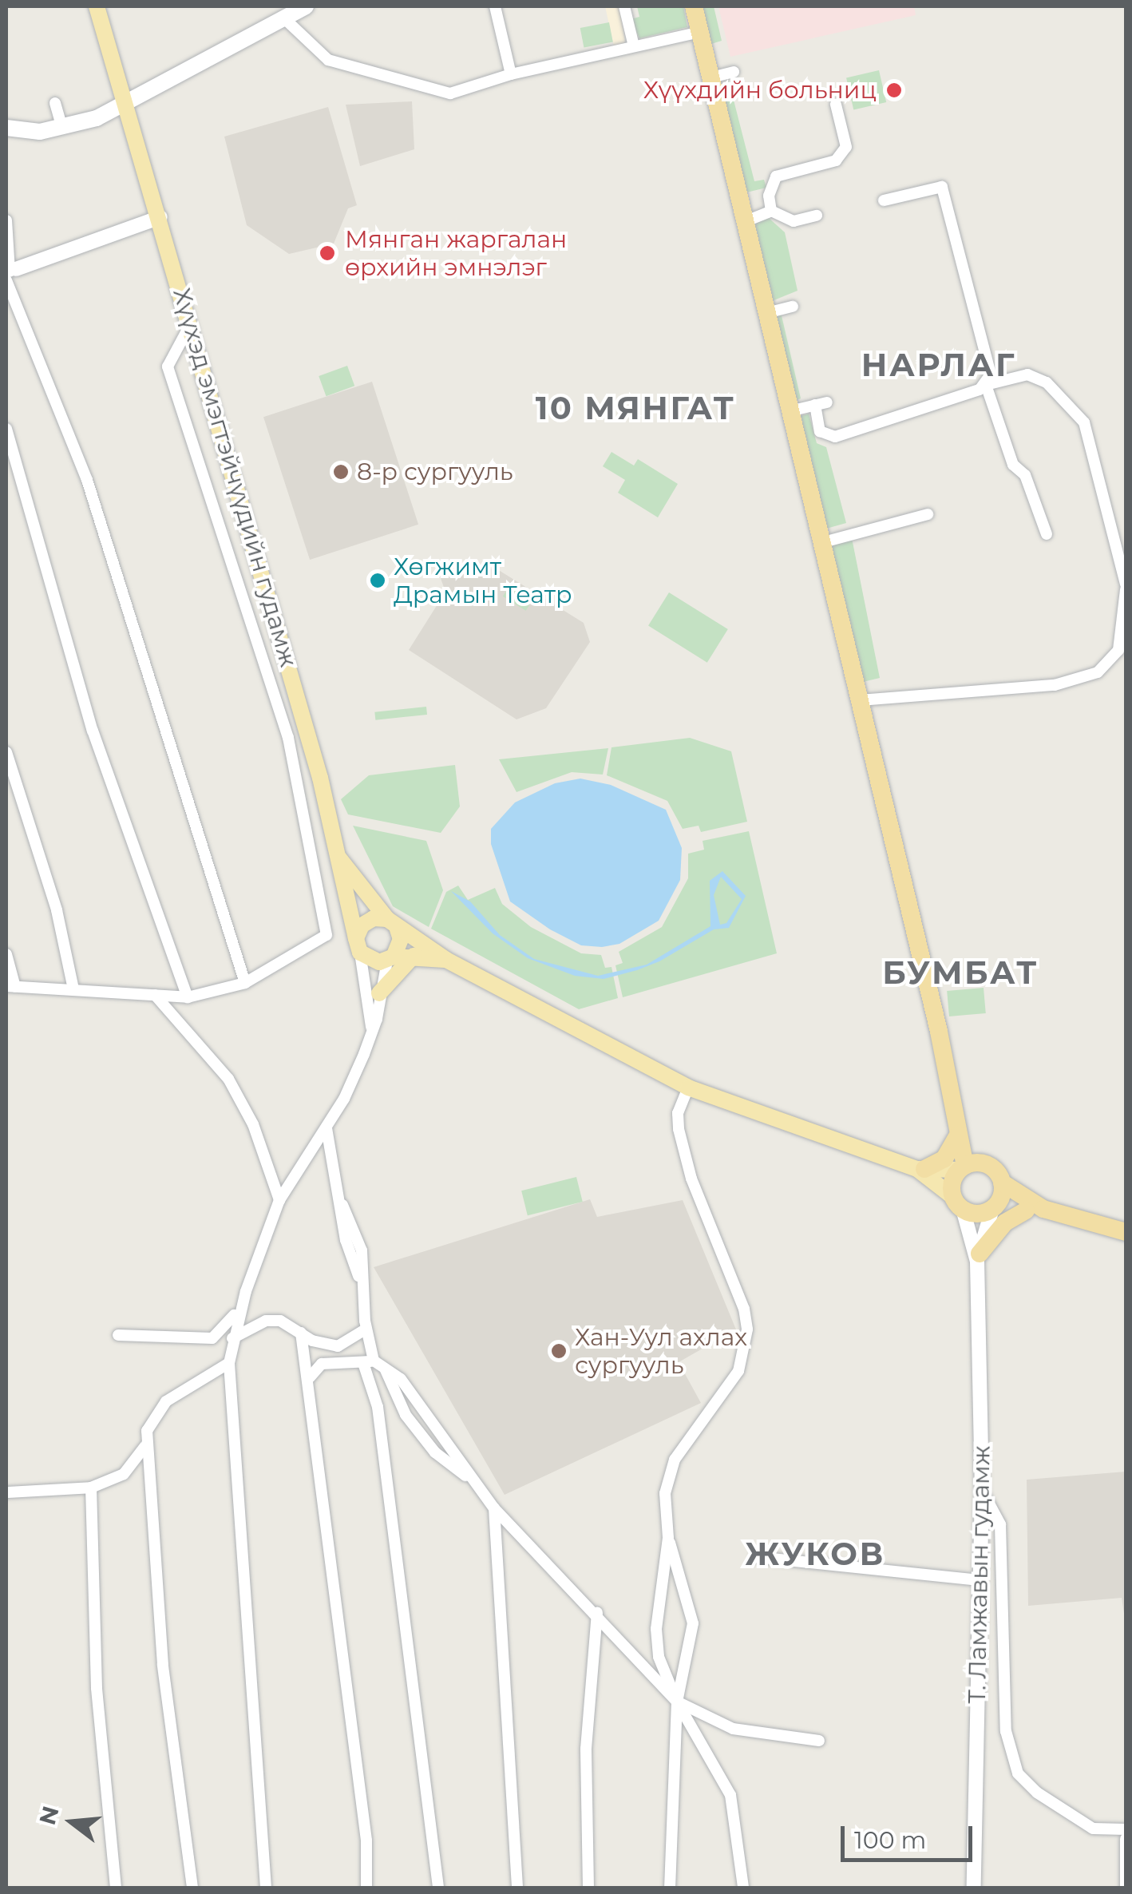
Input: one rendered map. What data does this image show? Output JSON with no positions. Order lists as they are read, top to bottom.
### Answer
{
  "streets": {
    "main road": ["Хүүхэд эмэгтэйчүүдийн гудамж"],
    "street": ["Т. Ламжавын гудамж"]
  },
  "crossings": [
    ["Хүүхэд эмэгтэйчүүдийн гудамж", "Т. Ламжавын гудамж"]
  ],
  "districts": [
    "НАРЛАГ",
    "10 МЯНГАТ",
    "БУМБАТ",
    "ЖУКОВ"
  ],
  "places": [
    "Хүүхдийн больниц",
    "Мянган жаргалан өрхийн эмнэлэг",
    "8-р сургууль",
    "Хөгжимт Драмын Театр",
    "Хан-Уул ахлах сургууль"
  ],
  "scale_bar": "100 m",
  "north": "left"
}
